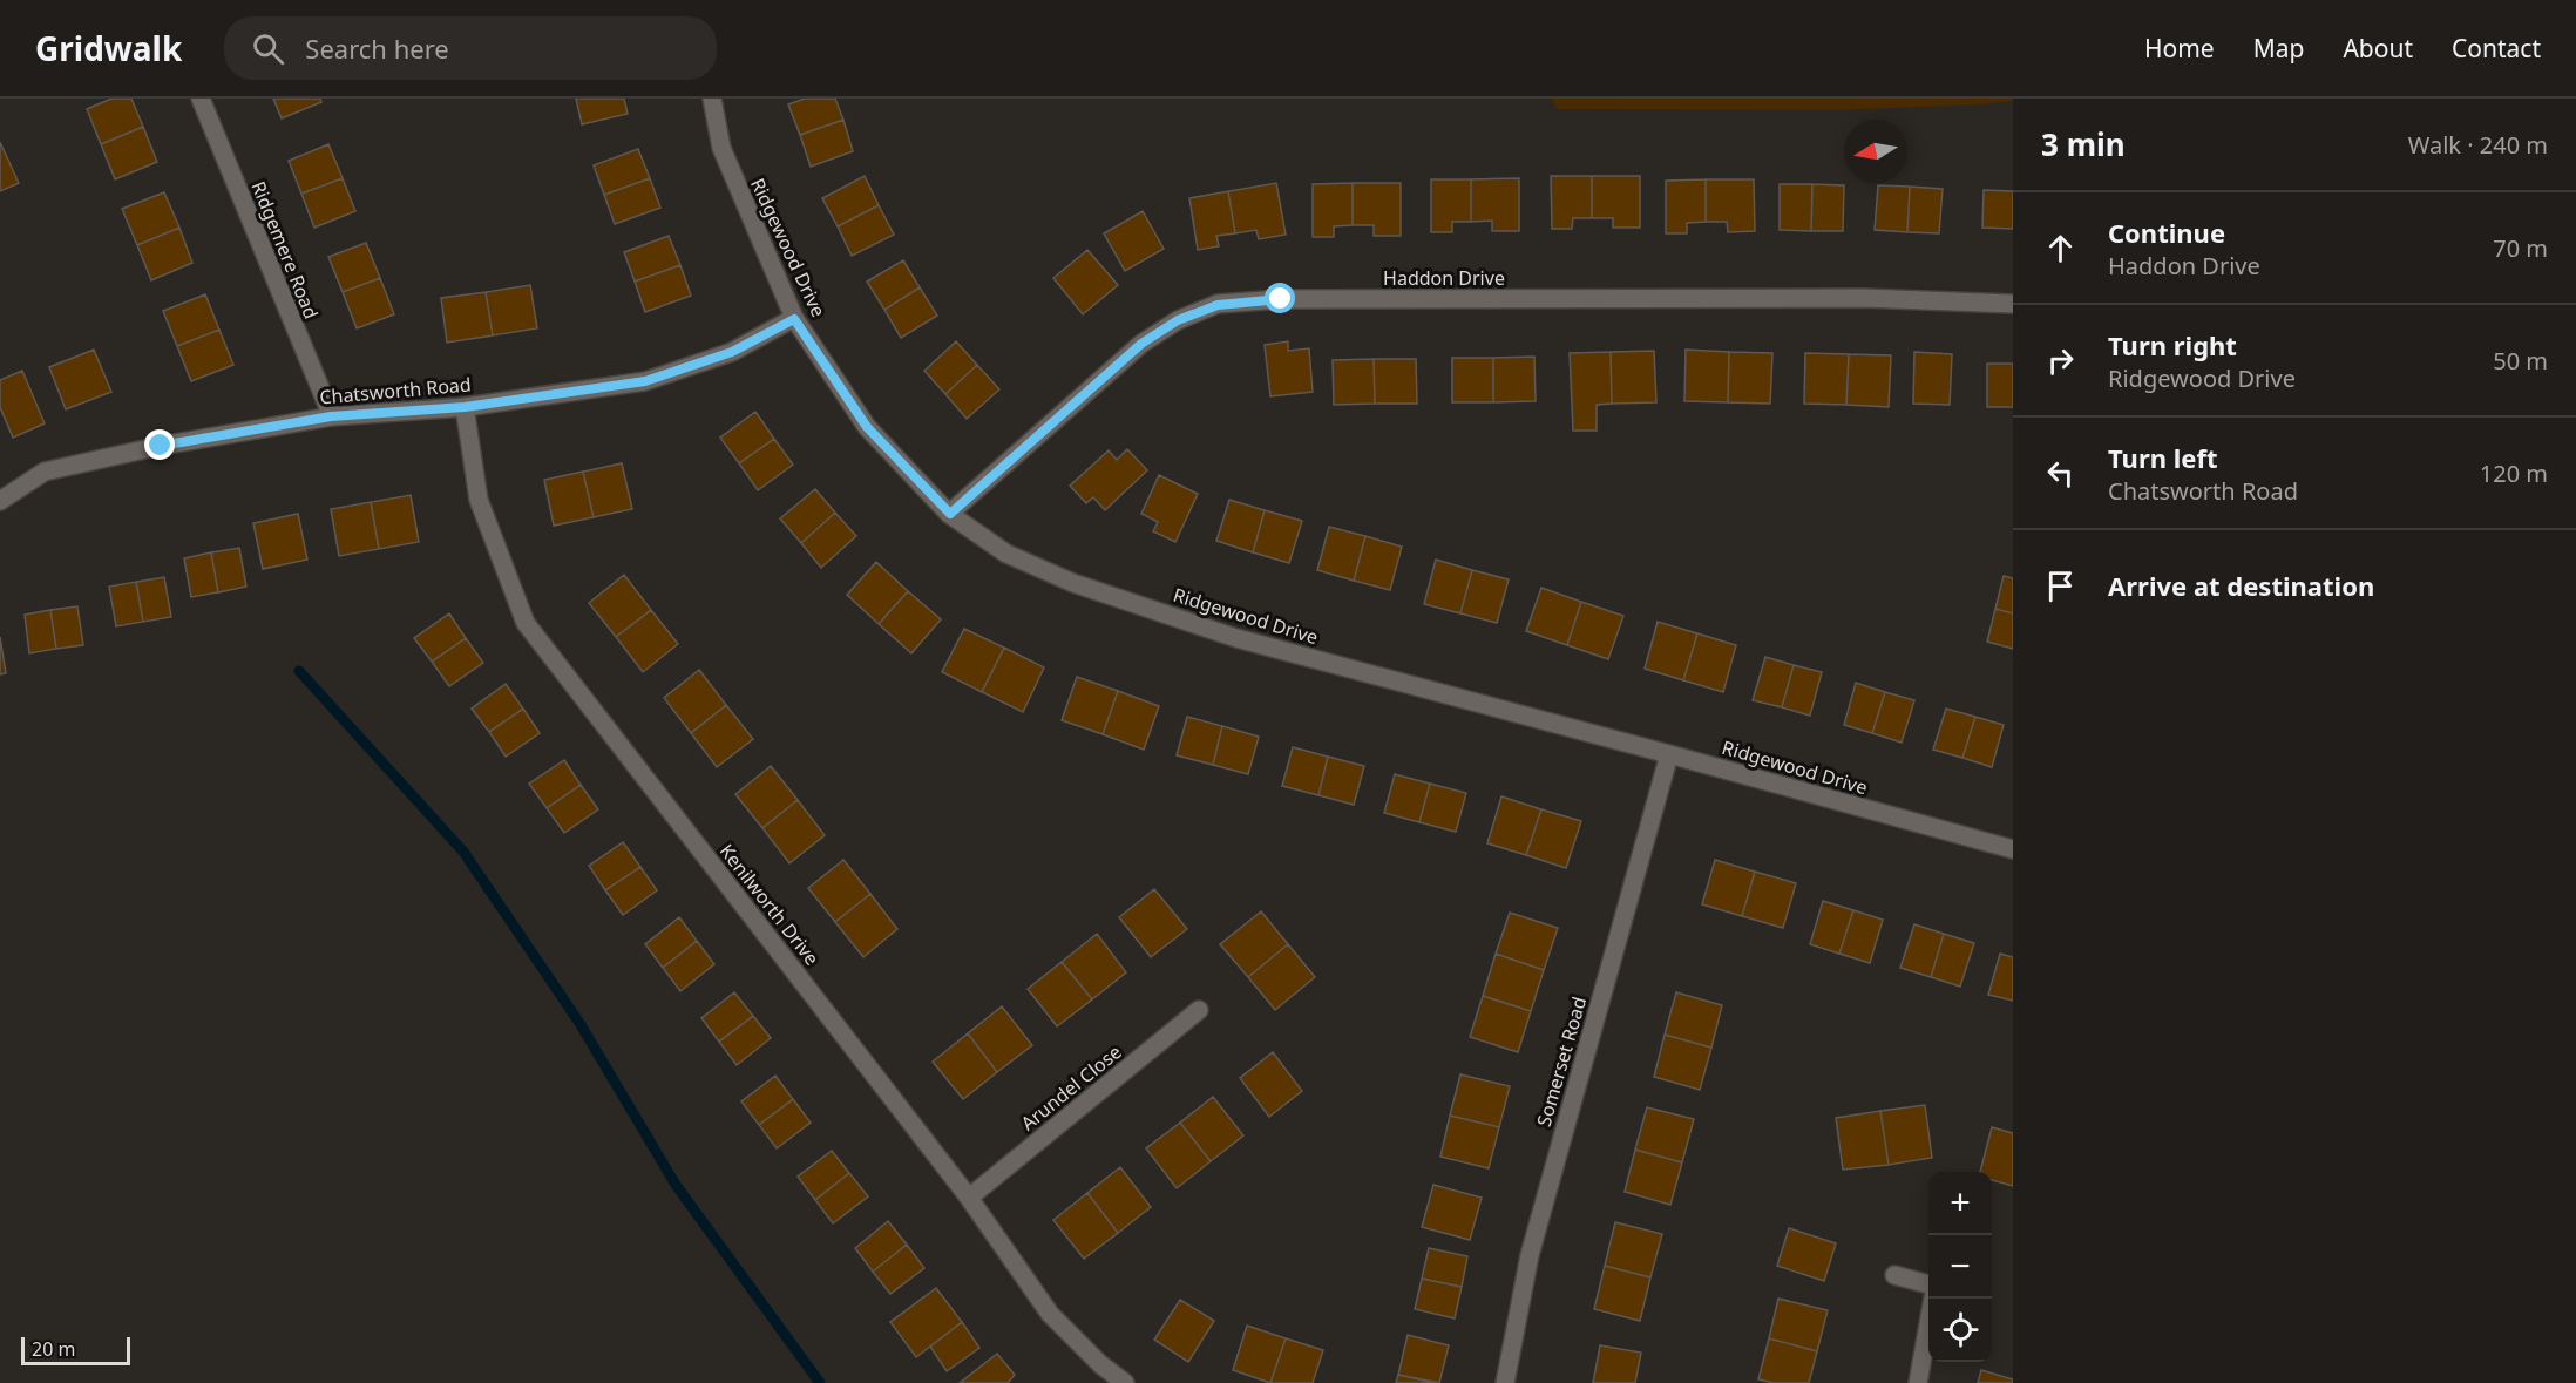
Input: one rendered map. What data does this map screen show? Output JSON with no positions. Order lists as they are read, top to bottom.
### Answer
{
  "streets": {
    "street": [
      "Ridgewood Drive",
      "Ridgemere Road",
      "Haddon Drive",
      "Chatsworth Road",
      "Kenilworth Drive",
      "Somerset Road",
      "Arundel Close"
    ]
  },
  "crossings": [
    ["Ridgewood Drive", "Haddon Drive"],
    ["Ridgewood Drive", "Chatsworth Road"],
    ["Ridgewood Drive", "Somerset Road"],
    ["Ridgemere Road", "Chatsworth Road"],
    ["Chatsworth Road", "Kenilworth Drive"],
    ["Kenilworth Drive", "Arundel Close"]
  ],
  "scale_bar": "20 m",
  "north": "left",
  "page": {
    "header": "Gridwalk",
    "search": "Search here",
    "nav": [
      "Home",
      "Map",
      "About",
      "Contact"
    ],
    "heading": ["3 min", "Walk · 240 m"],
    "list": [
      ["Continue", "Haddon Drive", "70 m"],
      ["Turn right", "Ridgewood Drive", "50 m"],
      ["Turn left", "Chatsworth Road", "120 m"],
      "Arrive at destination"
    ],
    "map_buttons": ["+", "−"],
    "scale": "20 m"
  }
}
